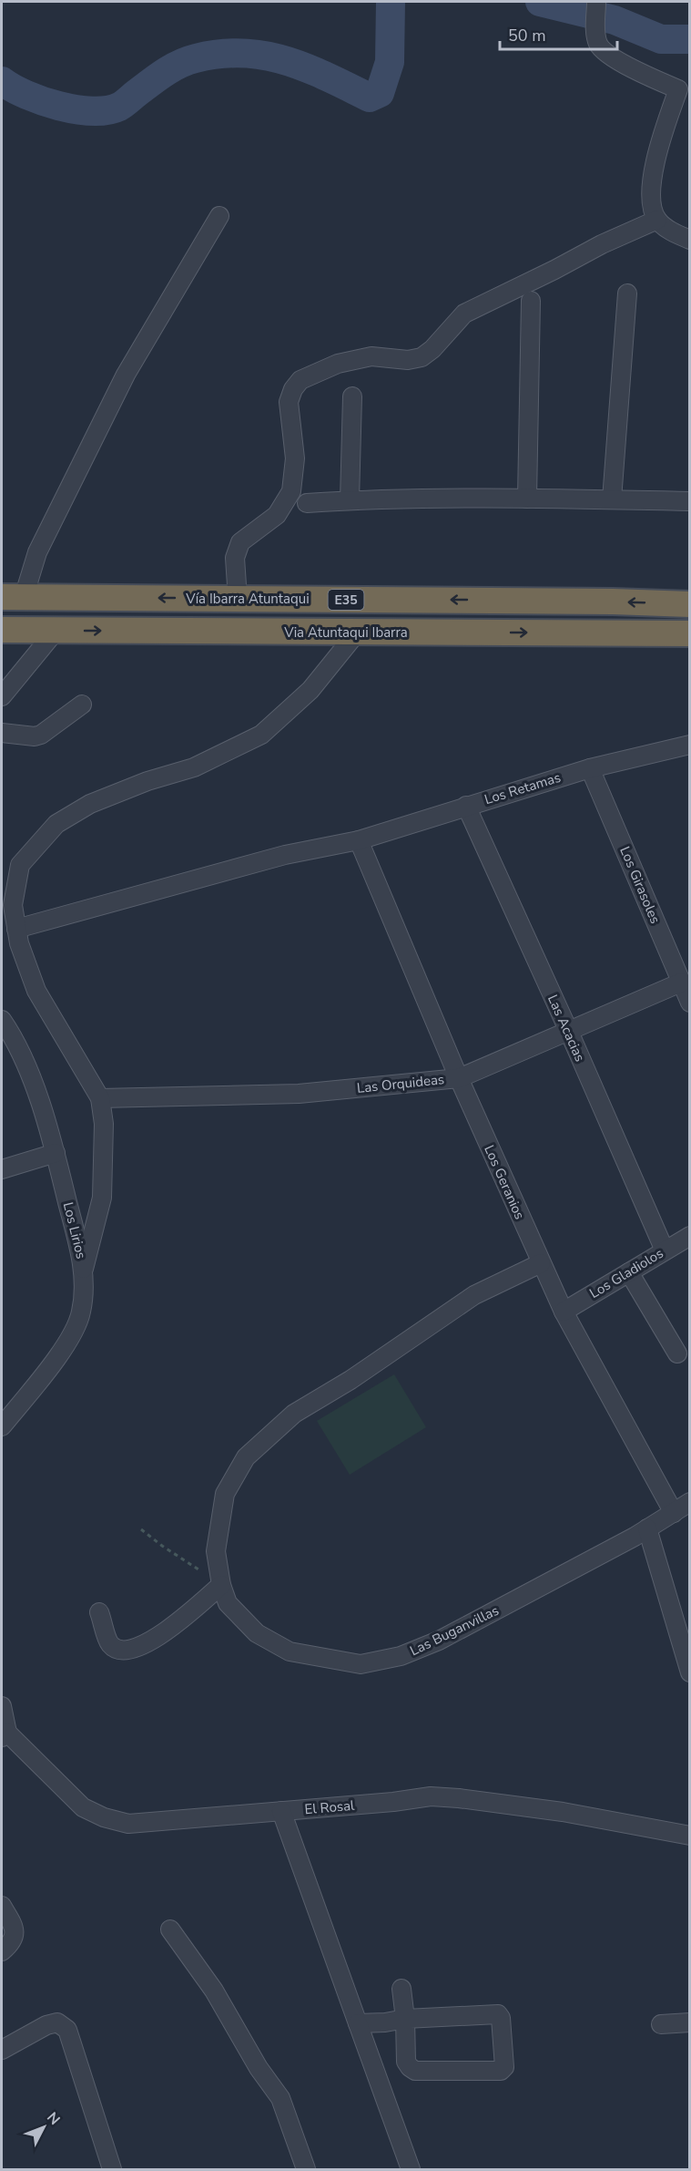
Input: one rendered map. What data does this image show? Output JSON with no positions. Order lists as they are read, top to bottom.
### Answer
{
  "streets": {
    "highway": ["Vía Ibarra Atuntaqui", "E35", "Via Atuntaqui Ibarra"],
    "street": [
      "Los Retamas",
      "Los Girasoles",
      "Las Acacias",
      "Las Orquideas",
      "Los Geranios",
      "Los Lirios",
      "Los Gladiolos",
      "Las Buganvillas",
      "El Rosal"
    ]
  },
  "crossings": [
    ["Los Retamas", "Los Girasoles"],
    ["Los Retamas", "Las Acacias"],
    ["Los Retamas", "Los Geranios"],
    ["Los Girasoles", "Las Orquideas"],
    ["Las Acacias", "Las Orquideas"],
    ["Las Acacias", "Los Gladiolos"],
    ["Las Orquideas", "Los Geranios"],
    ["Los Geranios", "Los Gladiolos"],
    ["Los Geranios", "Las Buganvillas"]
  ],
  "one_way": ["Vía Ibarra Atuntaqui", "Via Atuntaqui Ibarra"],
  "scale_bar": "50 m",
  "north": "top right"
}
